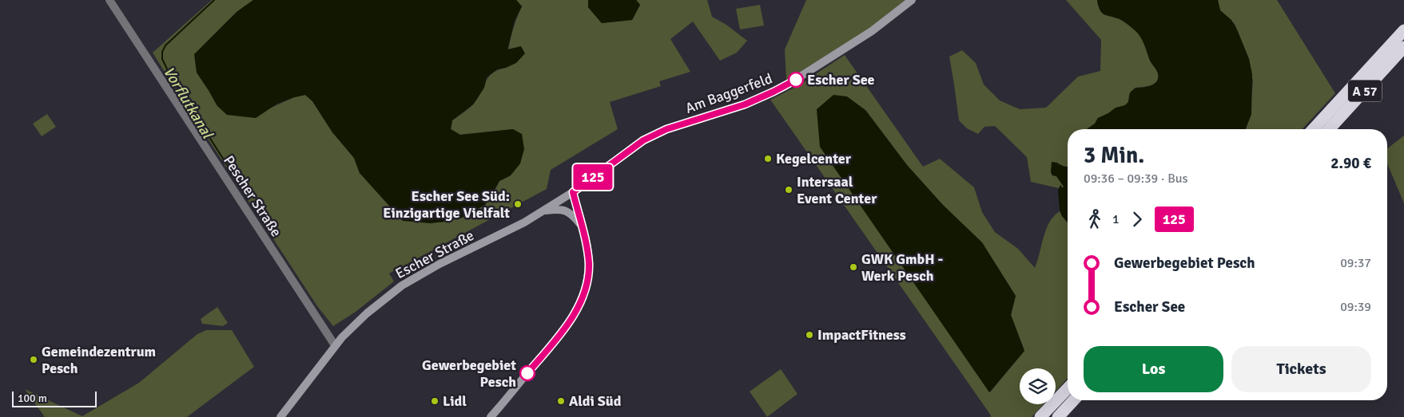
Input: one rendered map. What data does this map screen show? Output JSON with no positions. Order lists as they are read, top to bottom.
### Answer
{
  "streets": {
    "highway": ["A 57"],
    "main road": ["Am Baggerfeld", "Escher Straße"],
    "street": ["Pescher Straße"]
  },
  "crossings": [
    ["Am Baggerfeld", "Escher Straße"],
    ["Pescher Straße", "Escher Straße"]
  ],
  "water": ["Vorflutkanal"],
  "places": [
    "Escher See",
    "Kegelcenter",
    "Intersaal Event Center",
    "Escher See Süd: Einzigartige Vielfalt",
    "GWK GmbH - Werk Pesch",
    "ImpactFitness",
    "Gemeindezentrum Pesch",
    "Gewerbegebiet Pesch",
    "Lidl",
    "Aldi Süd"
  ],
  "lines": ["bus line 125"],
  "scale_bar": "100 m",
  "page": {
    "on_map": "125",
    "heading": ["3 Min.", "09:36 – 09:39 · Bus", "2.90 €"],
    "legs": ["1", "125"],
    "list": [
      {
        "name": "Gewerbegebiet Pesch",
        "value": "09:37"
      },
      {
        "name": "Escher See",
        "value": "09:39"
      }
    ],
    "buttons": ["Los", "Tickets"],
    "scale": "100 m"
  }
}
